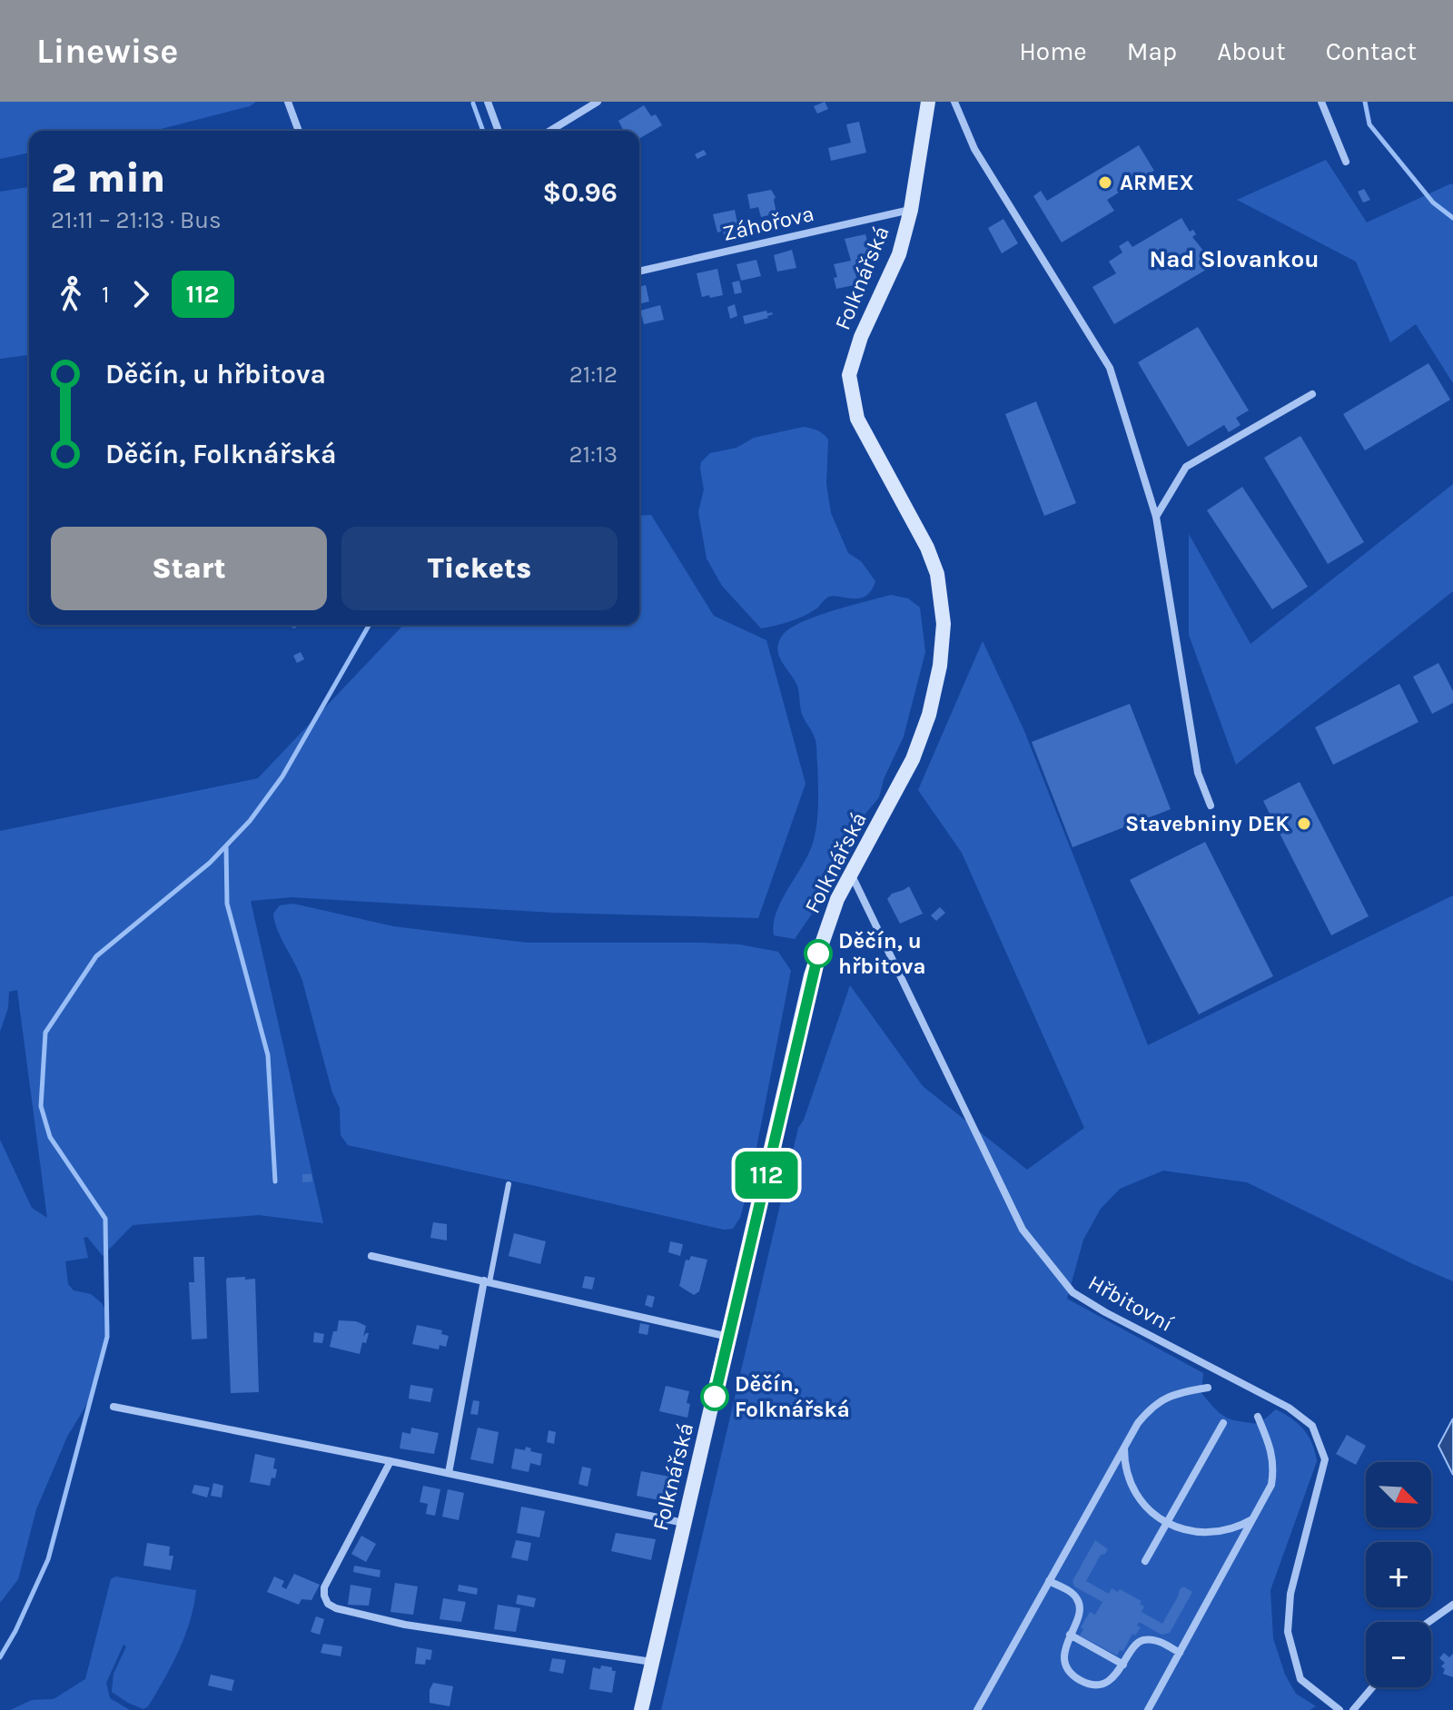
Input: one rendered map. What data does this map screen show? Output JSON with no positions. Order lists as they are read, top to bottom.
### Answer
{
  "streets": {
    "street": ["Záhořova", "Folknářská", "Hřbitovní"]
  },
  "crossings": [
    ["Záhořova", "Folknářská"],
    ["Folknářská", "Hřbitovní"]
  ],
  "districts": ["Nad Slovankou"],
  "places": [
    "ARMEX",
    "Stavebniny DEK",
    "Děčín, u hřbitova",
    "Děčín, Folknářská"
  ],
  "lines": ["bus line 112"],
  "north": "bottom right",
  "page": {
    "header": "Linewise",
    "nav": [
      "Home",
      "Map",
      "About",
      "Contact"
    ],
    "on_map": "112",
    "heading": ["2 min", "21:11 – 21:13 · Bus", "$0.96"],
    "legs": ["1", "112"],
    "list": [
      {
        "name": "Děčín, u hřbitova",
        "value": "21:12"
      },
      {
        "name": "Děčín, Folknářská",
        "value": "21:13"
      }
    ],
    "buttons": ["Start", "Tickets"],
    "map_buttons": ["+", "−"]
  }
}
